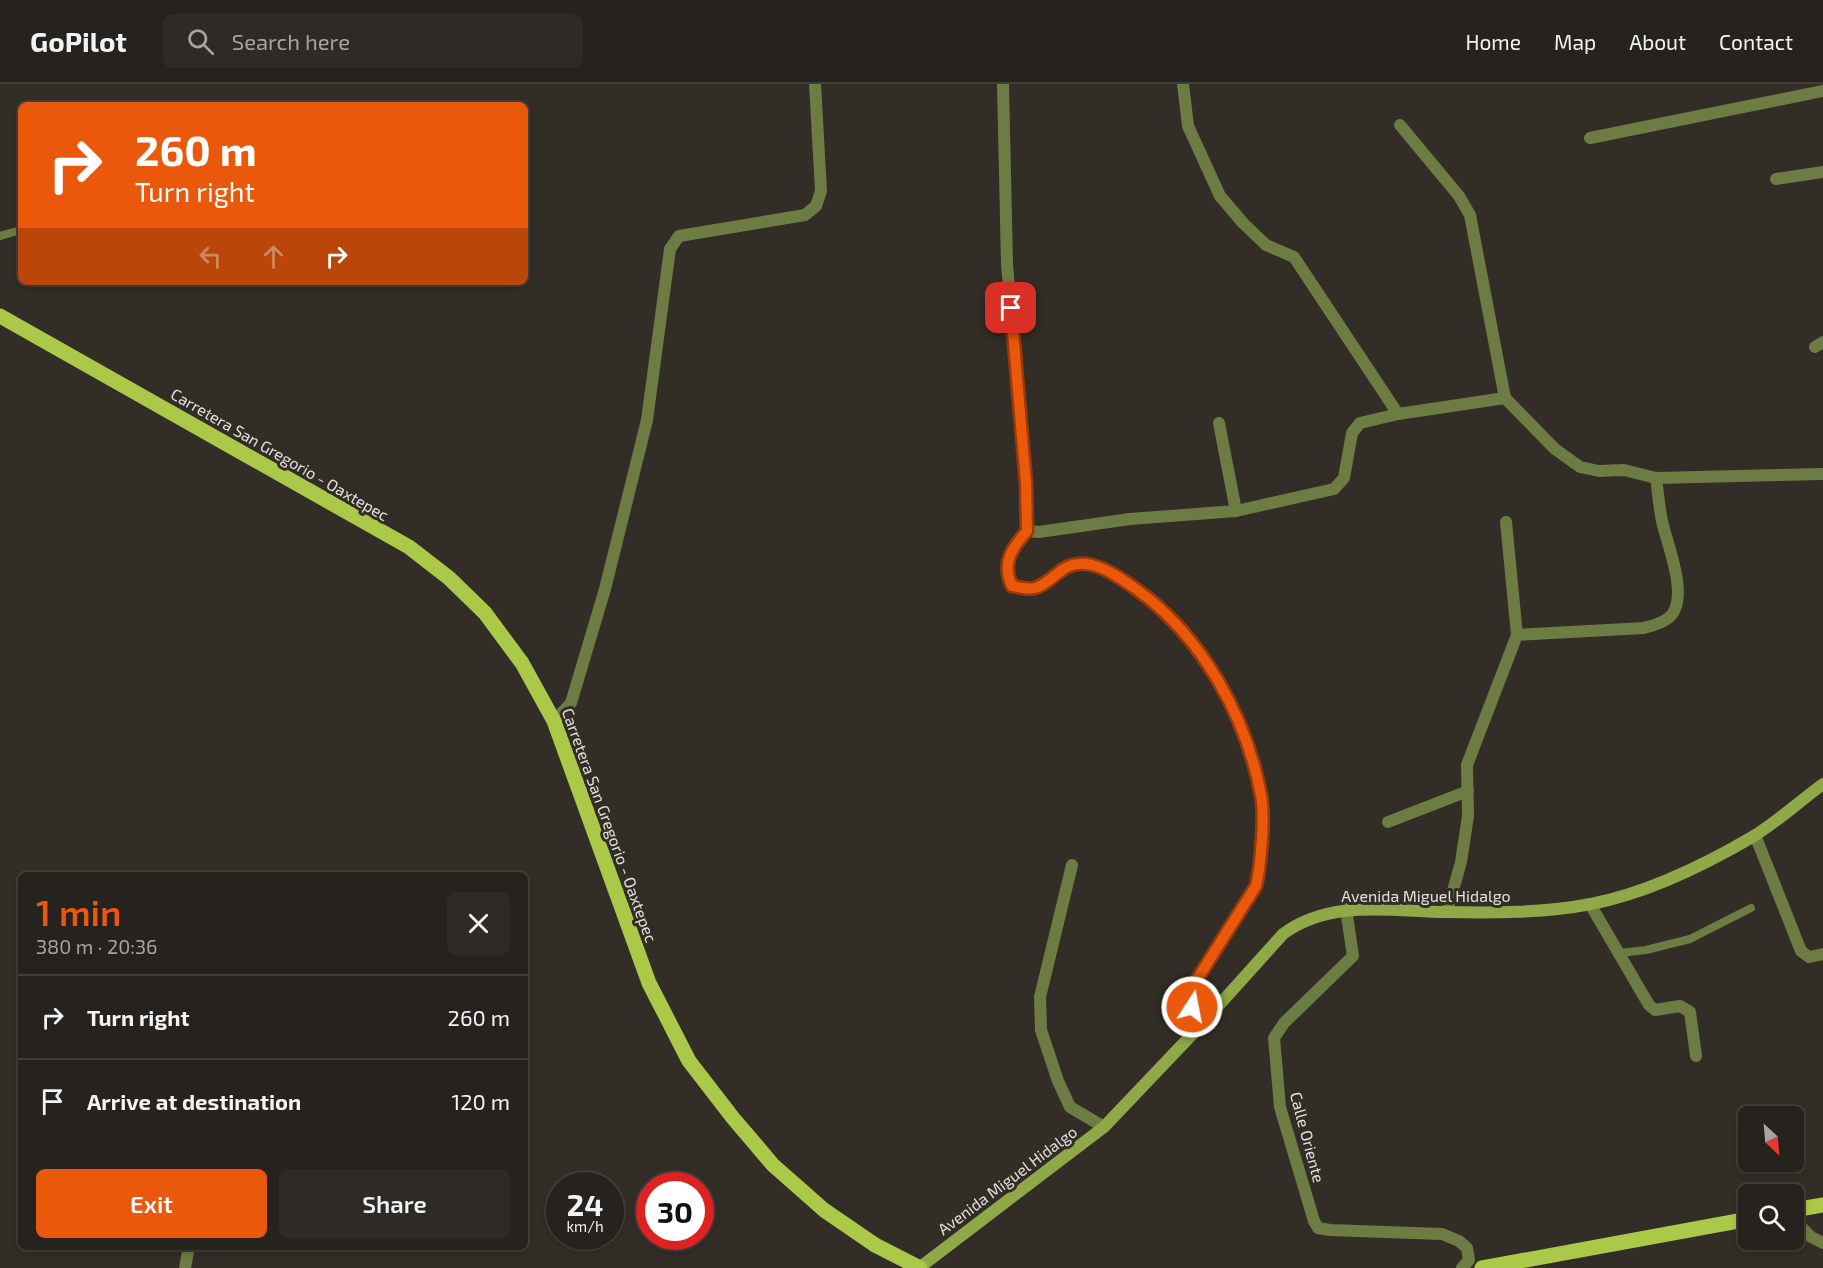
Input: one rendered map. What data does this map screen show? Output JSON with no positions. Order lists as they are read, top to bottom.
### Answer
{
  "streets": {
    "main road": ["Carretera San Gregorio - Oaxtepec", "Avenida Miguel Hidalgo"],
    "street": ["Calle Oriente"]
  },
  "crossings": [
    ["Carretera San Gregorio - Oaxtepec", "Avenida Miguel Hidalgo"],
    ["Avenida Miguel Hidalgo", "Calle Oriente"]
  ],
  "north": "bottom right",
  "page": {
    "header": "GoPilot",
    "search": "Search here",
    "nav": [
      "Home",
      "Map",
      "About",
      "Contact"
    ],
    "turn": ["260 m", "Turn right"],
    "heading": ["1 min", "380 m · 20:36"],
    "list": [
      {
        "name": "Turn right",
        "value": "260 m"
      },
      {
        "name": "Arrive at destination",
        "value": "120 m"
      }
    ],
    "buttons": ["Exit", "Share"],
    "speed": "24 km/h",
    "limit": "30"
  }
}
